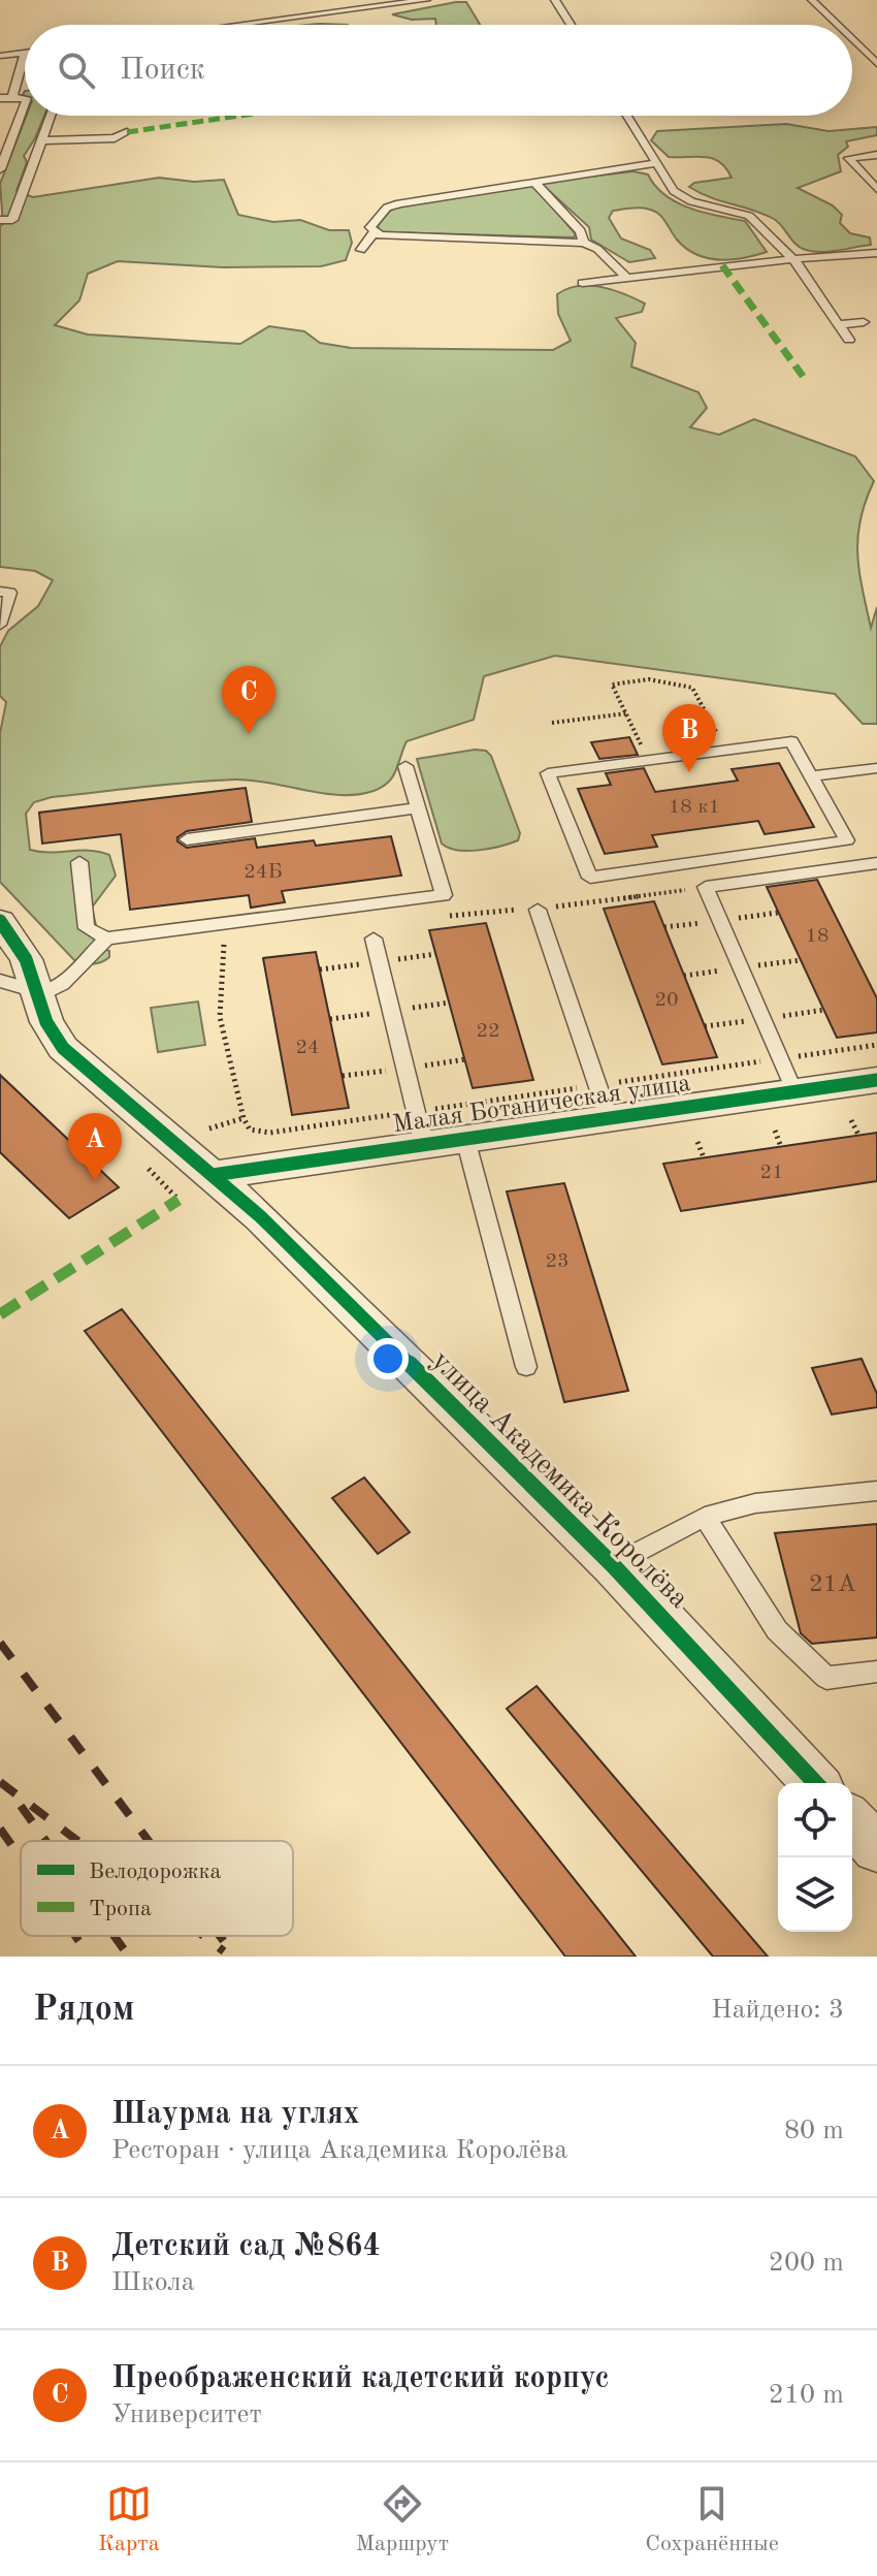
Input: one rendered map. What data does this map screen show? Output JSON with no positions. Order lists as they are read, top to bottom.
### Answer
{
  "streets": {
    "street": ["Малая Ботаническая улица", "улица Академика Королёва"]
  },
  "crossings": [
    ["Малая Ботаническая улица", "улица Академика Королёва"]
  ],
  "house_numbers": [
    "18 к1",
    "24Б",
    "18",
    "20",
    "22",
    "24",
    "21",
    "23",
    "21А"
  ],
  "legend": ["Велодорожка", "Тропа"],
  "page": {
    "search": "Поиск",
    "pins": ["C", "B", "A"],
    "heading": ["Рядом", "Найдено: 3"],
    "list": [
      {
        "mark": "A",
        "name": "Шаурма на углях",
        "note": "Ресторан · улица Академика Королёва",
        "value": "80 m"
      },
      {
        "mark": "B",
        "name": "Детский сад №864",
        "note": "Школа",
        "value": "200 m"
      },
      {
        "mark": "C",
        "name": "Преображенский кадетский корпус",
        "note": "Университет",
        "value": "210 m"
      }
    ],
    "nav": ["Карта", "Маршрут", "Сохранённые"]
  }
}
